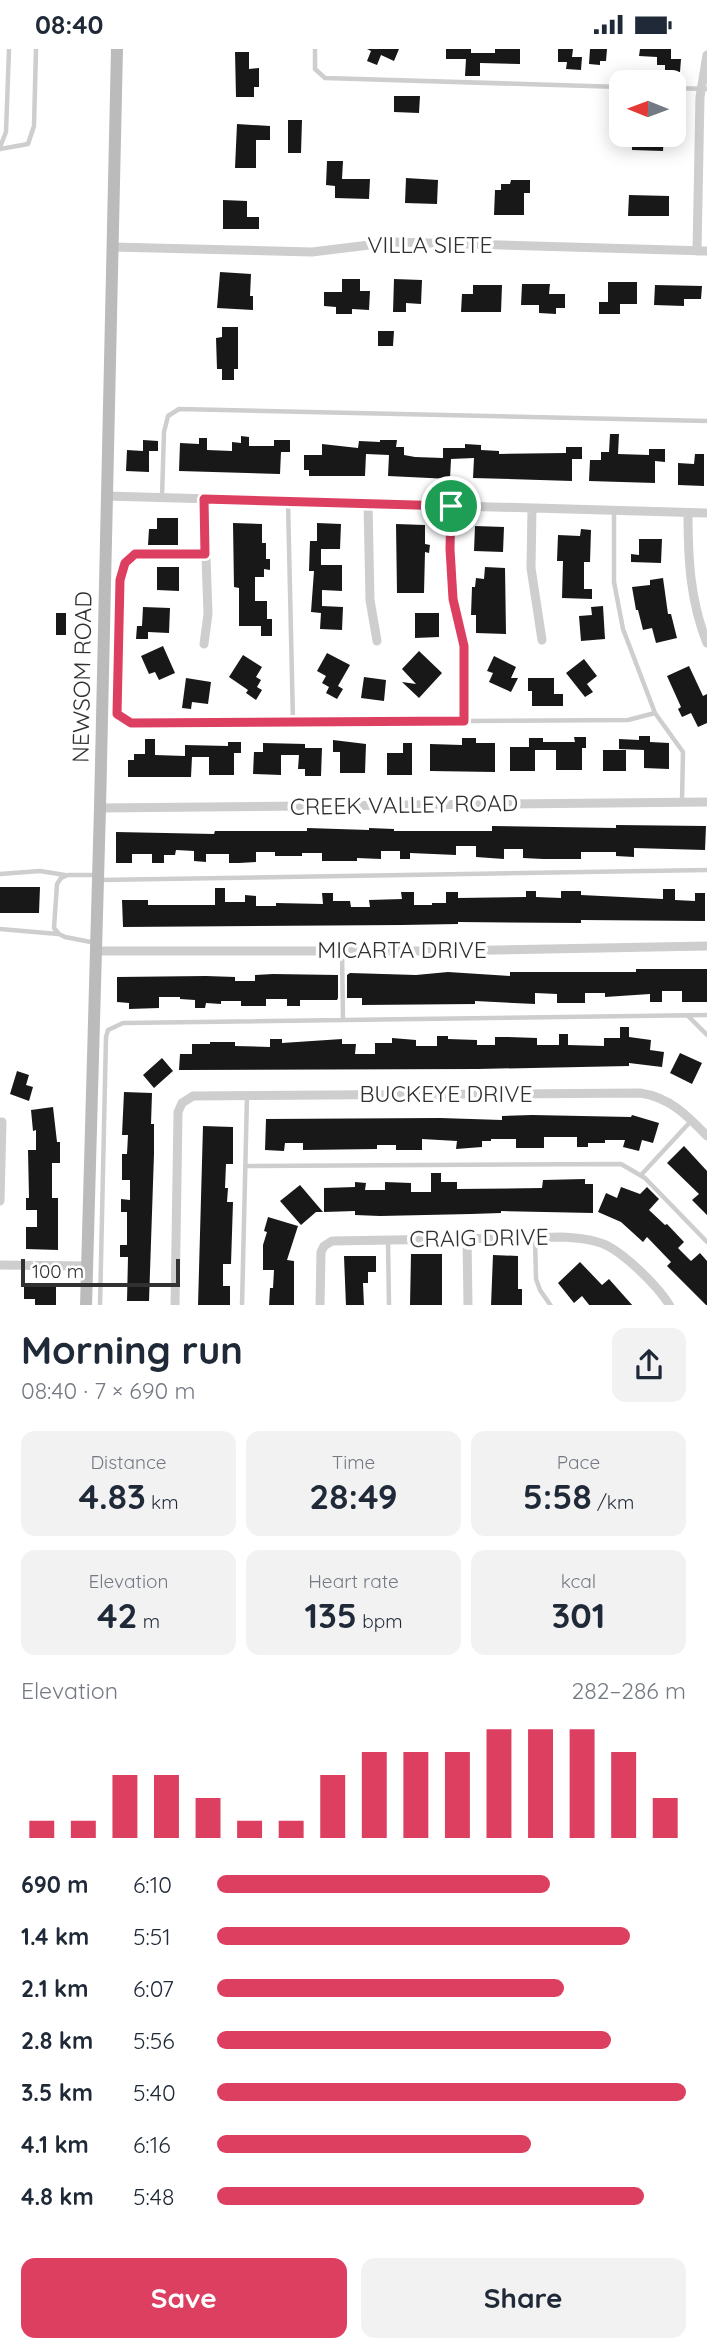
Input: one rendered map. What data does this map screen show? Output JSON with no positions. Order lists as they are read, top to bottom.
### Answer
{
  "streets": {
    "street": [
      "VILLA SIETE",
      "NEWSOM ROAD",
      "CREEK VALLEY ROAD",
      "MICARTA DRIVE",
      "BUCKEYE DRIVE",
      "CRAIG DRIVE"
    ]
  },
  "crossings": [
    ["VILLA SIETE", "NEWSOM ROAD"],
    ["NEWSOM ROAD", "CREEK VALLEY ROAD"],
    ["NEWSOM ROAD", "MICARTA DRIVE"]
  ],
  "scale_bar": "100 m",
  "north": "left",
  "page": {
    "status": "08:40",
    "scale": "100 m",
    "heading": ["Morning run", "08:40 · 7 × 690 m"],
    "stats": [
      ["Distance", "4.83 km"],
      ["Time", "28:49"],
      ["Pace", "5:58 /km"],
      ["Elevation", "42 m"],
      ["Heart rate", "135 bpm"],
      ["kcal", "301"]
    ],
    "chart": ["Elevation", "282–286 m"],
    "list": [
      {
        "name": "690 m",
        "note": "6:10"
      },
      {
        "name": "1.4 km",
        "note": "5:51"
      },
      {
        "name": "2.1 km",
        "note": "6:07"
      },
      {
        "name": "2.8 km",
        "note": "5:56"
      },
      {
        "name": "3.5 km",
        "note": "5:40"
      },
      {
        "name": "4.1 km",
        "note": "6:16"
      },
      {
        "name": "4.8 km",
        "note": "5:48"
      }
    ],
    "buttons": ["Save", "Share"]
  }
}
